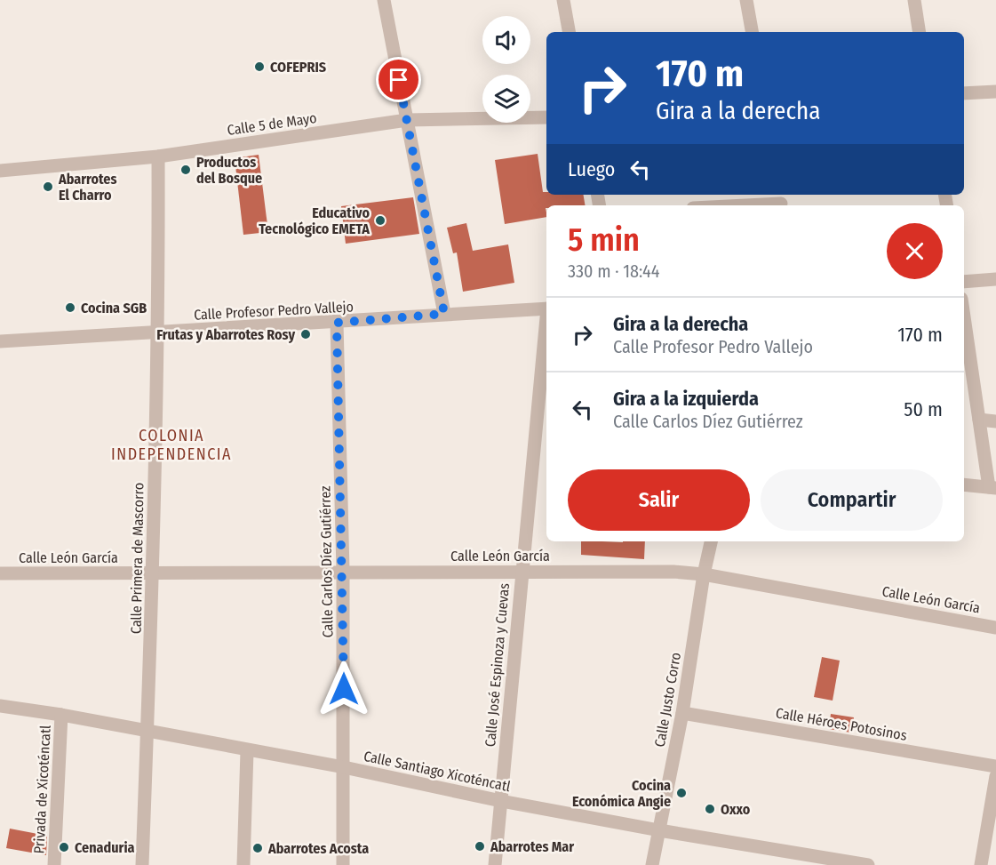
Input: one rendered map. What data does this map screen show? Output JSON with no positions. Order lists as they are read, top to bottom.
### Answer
{
  "streets": {
    "street": [
      "Calle 5 de Mayo",
      "Calle Profesor Pedro Vallejo",
      "Calle León García",
      "Calle Primera de Mascorro",
      "Calle Carlos Díez Gutiérrez",
      "Calle José Espinoza y Cuevas",
      "Calle Justo Corro",
      "Calle Héroes Potosinos",
      "Calle Santiago Xicoténcatl",
      "Privada de Xicoténcatl"
    ]
  },
  "crossings": [
    ["Calle 5 de Mayo", "Calle Primera de Mascorro"],
    ["Calle Profesor Pedro Vallejo", "Calle Primera de Mascorro"],
    ["Calle Profesor Pedro Vallejo", "Calle Carlos Díez Gutiérrez"],
    ["Calle León García", "Calle Primera de Mascorro"],
    ["Calle León García", "Calle Carlos Díez Gutiérrez"],
    ["Calle León García", "Calle José Espinoza y Cuevas"],
    ["Calle León García", "Calle Justo Corro"],
    ["Calle Primera de Mascorro", "Calle Santiago Xicoténcatl"],
    ["Calle Carlos Díez Gutiérrez", "Calle Santiago Xicoténcatl"],
    ["Calle José Espinoza y Cuevas", "Calle Santiago Xicoténcatl"],
    ["Calle Justo Corro", "Calle Héroes Potosinos"],
    ["Calle Justo Corro", "Calle Santiago Xicoténcatl"],
    ["Calle Santiago Xicoténcatl", "Privada de Xicoténcatl"]
  ],
  "districts": ["COLONIA INDEPENDENCIA"],
  "places": [
    "COFEPRIS",
    "Productos del Bosque",
    "Abarrotes El Charro",
    "Educativo Tecnológico EMETA",
    "Cocina SGB",
    "Frutas y Abarrotes Rosy",
    "Cocina Económica Angie",
    "Oxxo",
    "Abarrotes Mar",
    "Cenaduria",
    "Abarrotes Acosta"
  ],
  "page": {
    "turn": ["170 m", "Gira a la derecha"],
    "then": "Luego",
    "heading": ["5 min", "330 m · 18:44"],
    "list": [
      {
        "name": "Gira a la derecha",
        "note": "Calle Profesor Pedro Vallejo",
        "value": "170 m"
      },
      {
        "name": "Gira a la izquierda",
        "note": "Calle Carlos Díez Gutiérrez",
        "value": "50 m"
      }
    ],
    "buttons": ["Salir", "Compartir"]
  }
}
